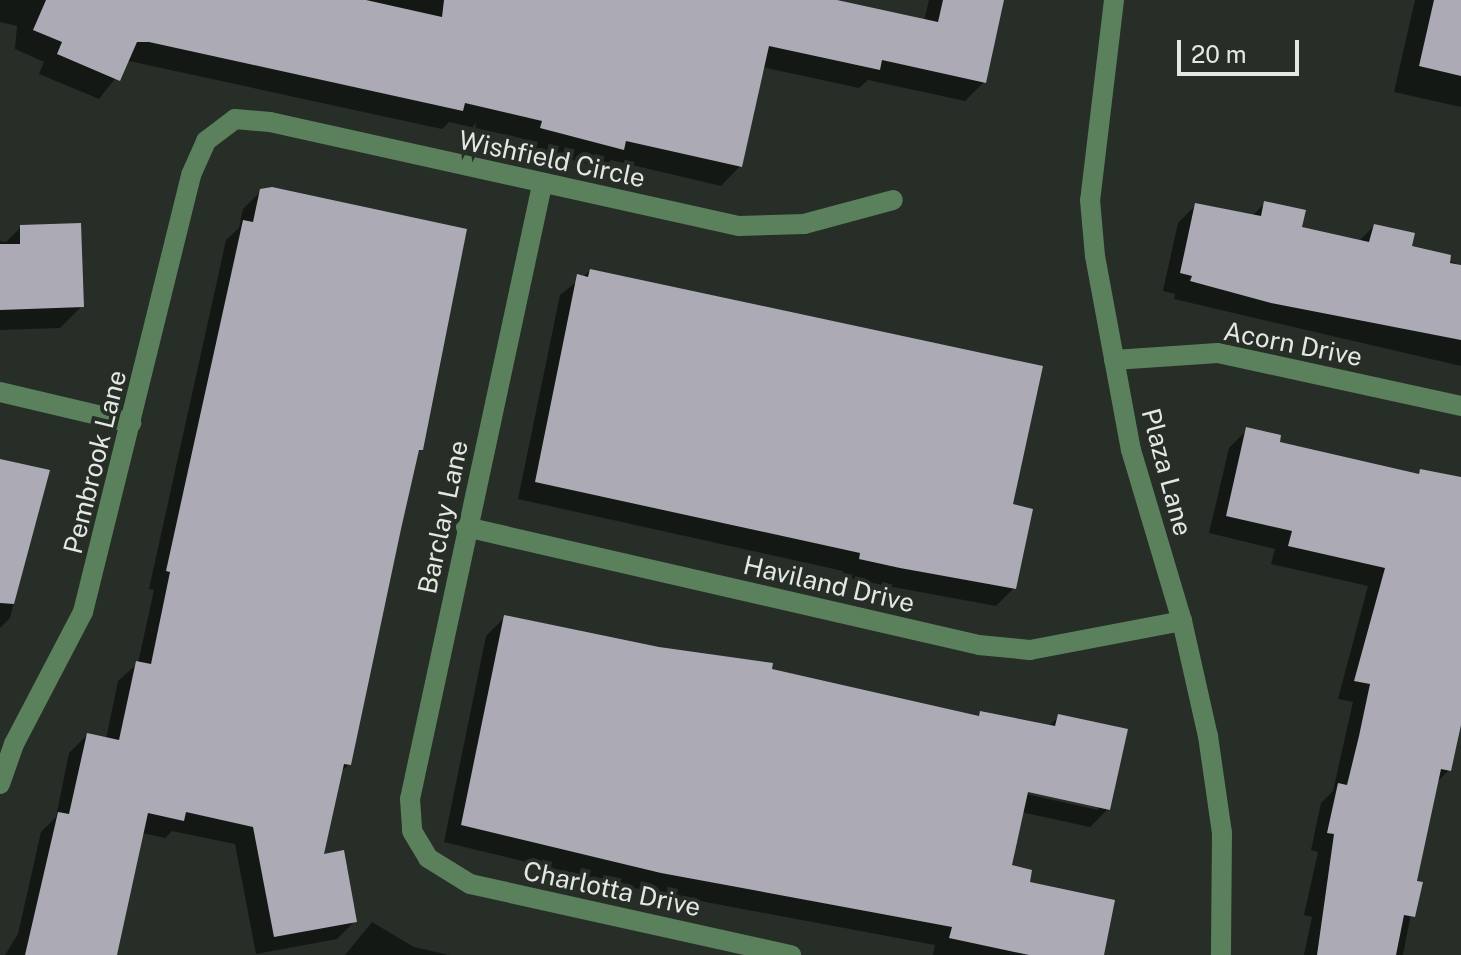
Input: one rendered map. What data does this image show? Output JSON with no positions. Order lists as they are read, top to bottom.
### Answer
{
  "streets": {
    "street": [
      "Wishfield Circle",
      "Acorn Drive",
      "Pembrook Lane",
      "Plaza Lane",
      "Barclay Lane",
      "Haviland Drive",
      "Charlotta Drive"
    ]
  },
  "crossings": [
    ["Wishfield Circle", "Pembrook Lane"],
    ["Wishfield Circle", "Barclay Lane"],
    ["Acorn Drive", "Plaza Lane"],
    ["Plaza Lane", "Haviland Drive"],
    ["Barclay Lane", "Haviland Drive"],
    ["Barclay Lane", "Charlotta Drive"]
  ],
  "scale_bar": "20 m"
}
